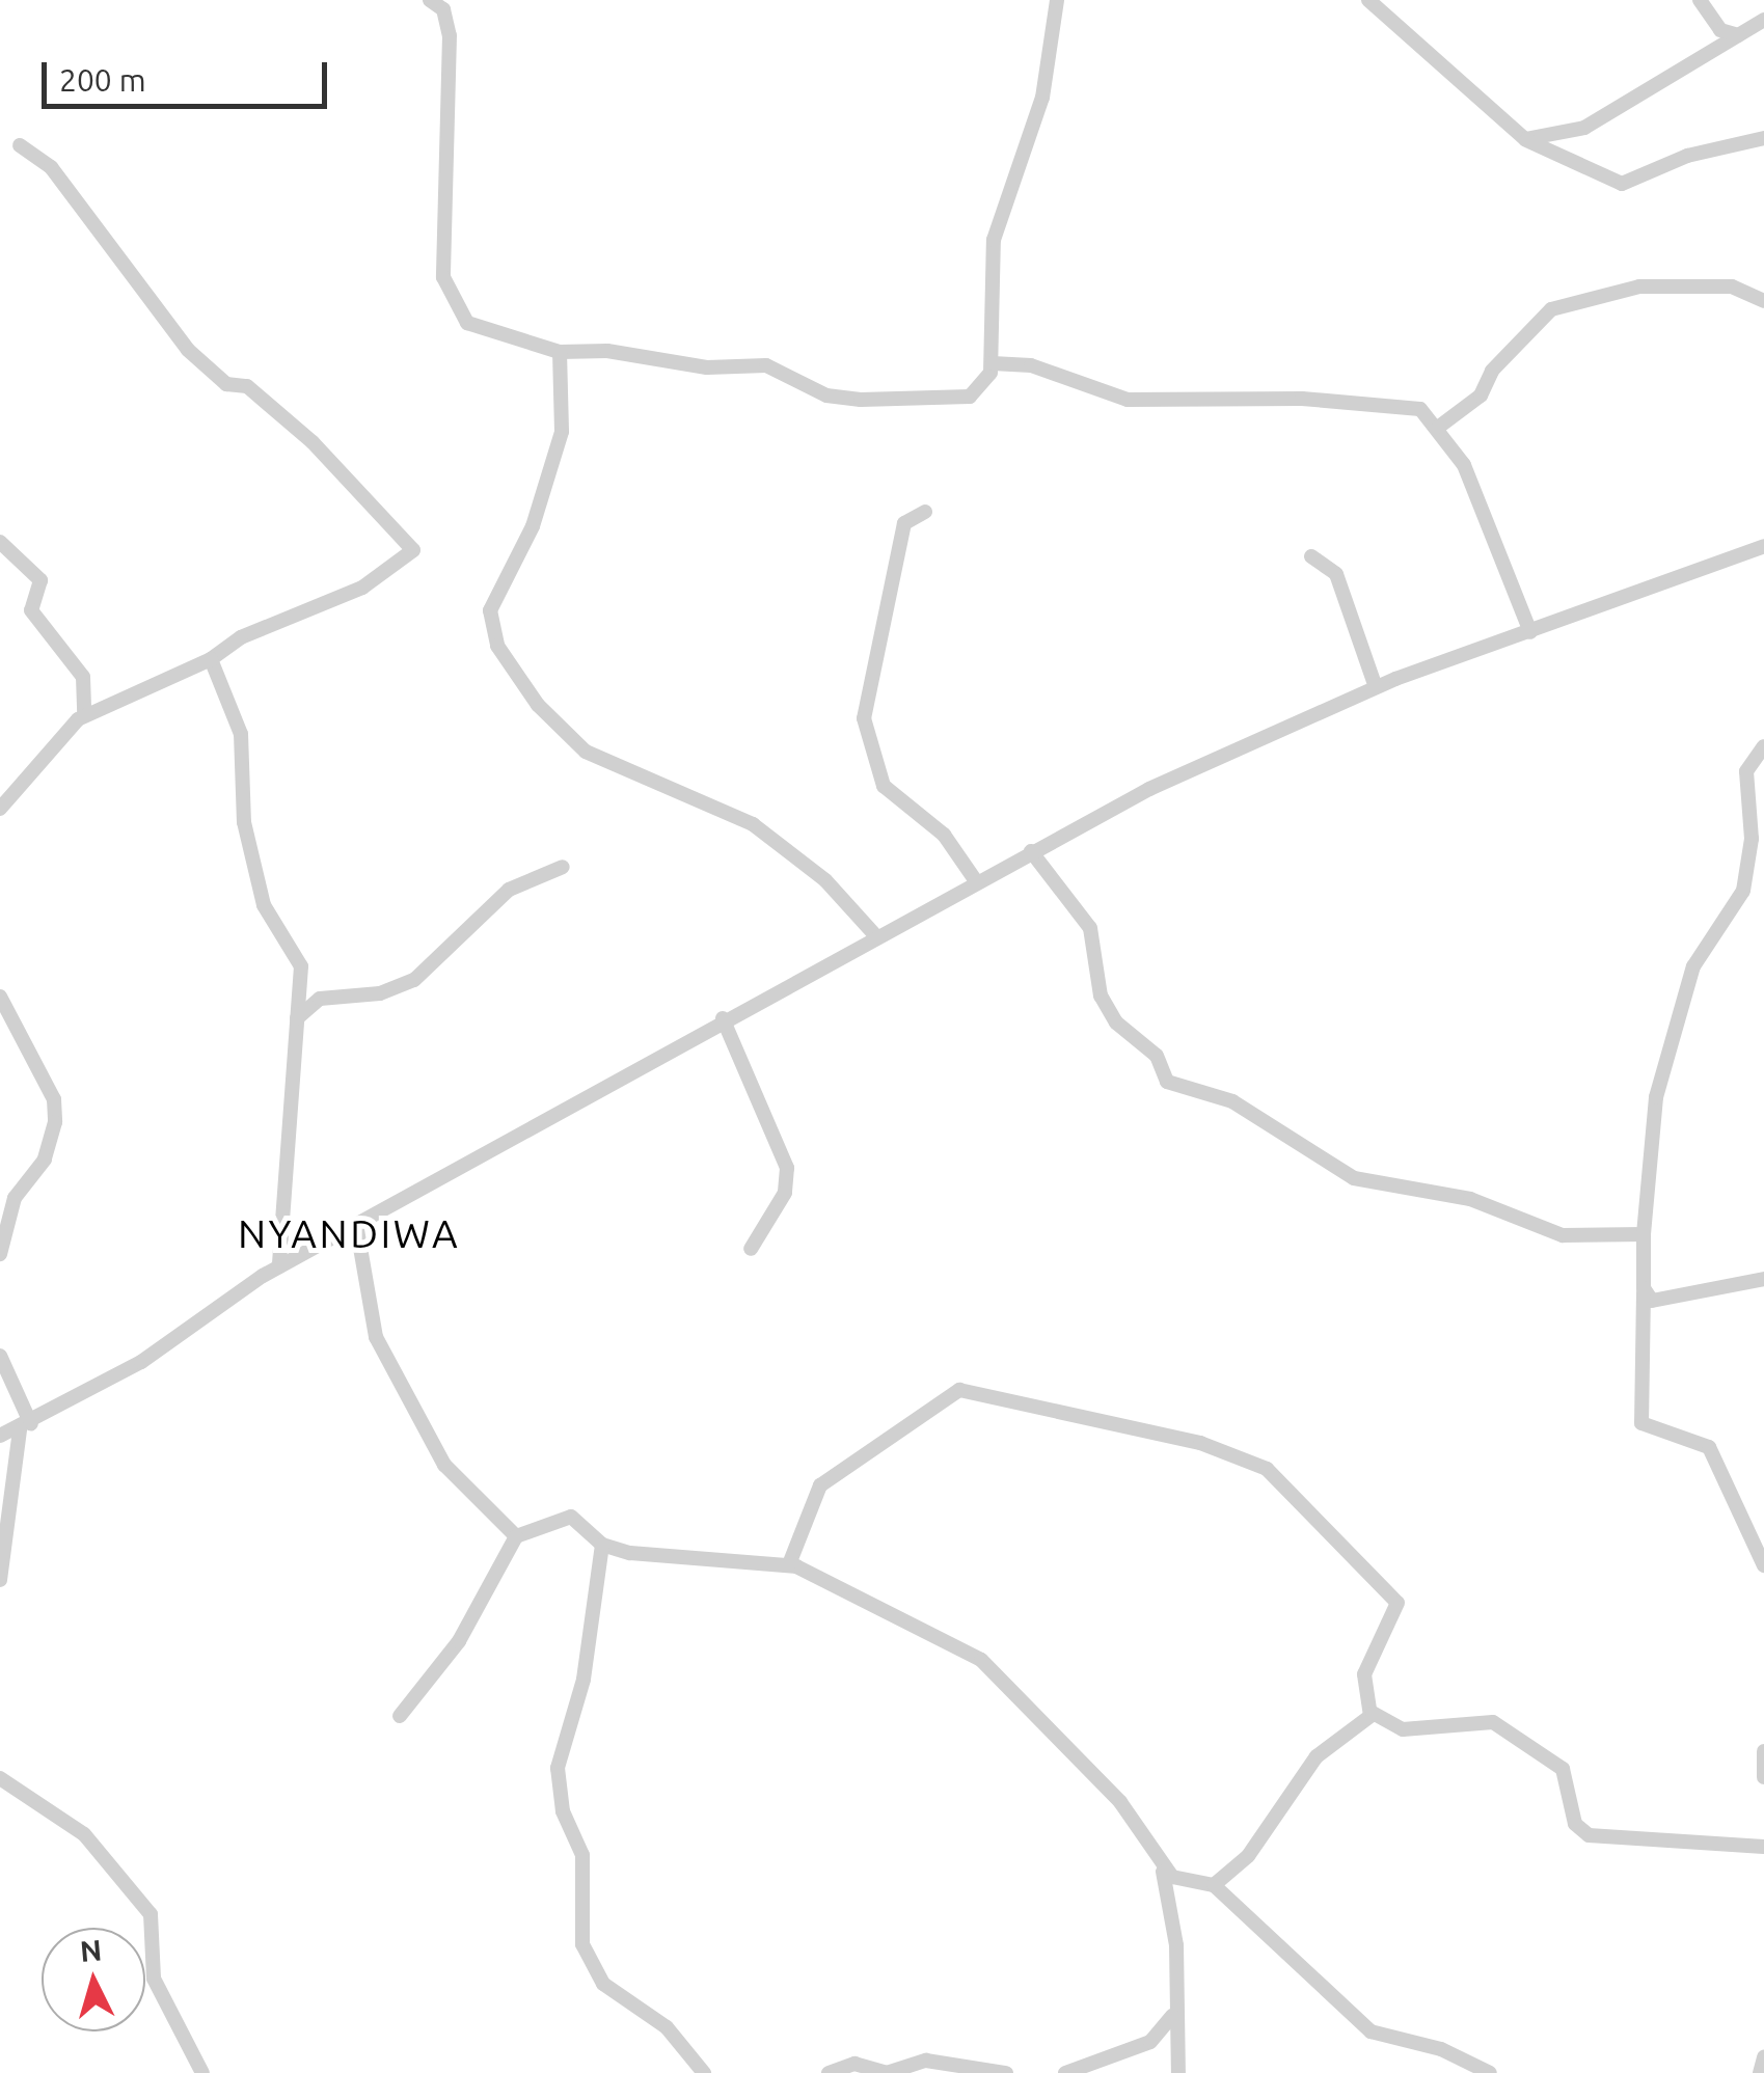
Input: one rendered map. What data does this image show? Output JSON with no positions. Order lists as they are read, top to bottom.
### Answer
{
  "districts": ["NYANDIWA"],
  "scale_bar": "200 m",
  "north": "top"
}
